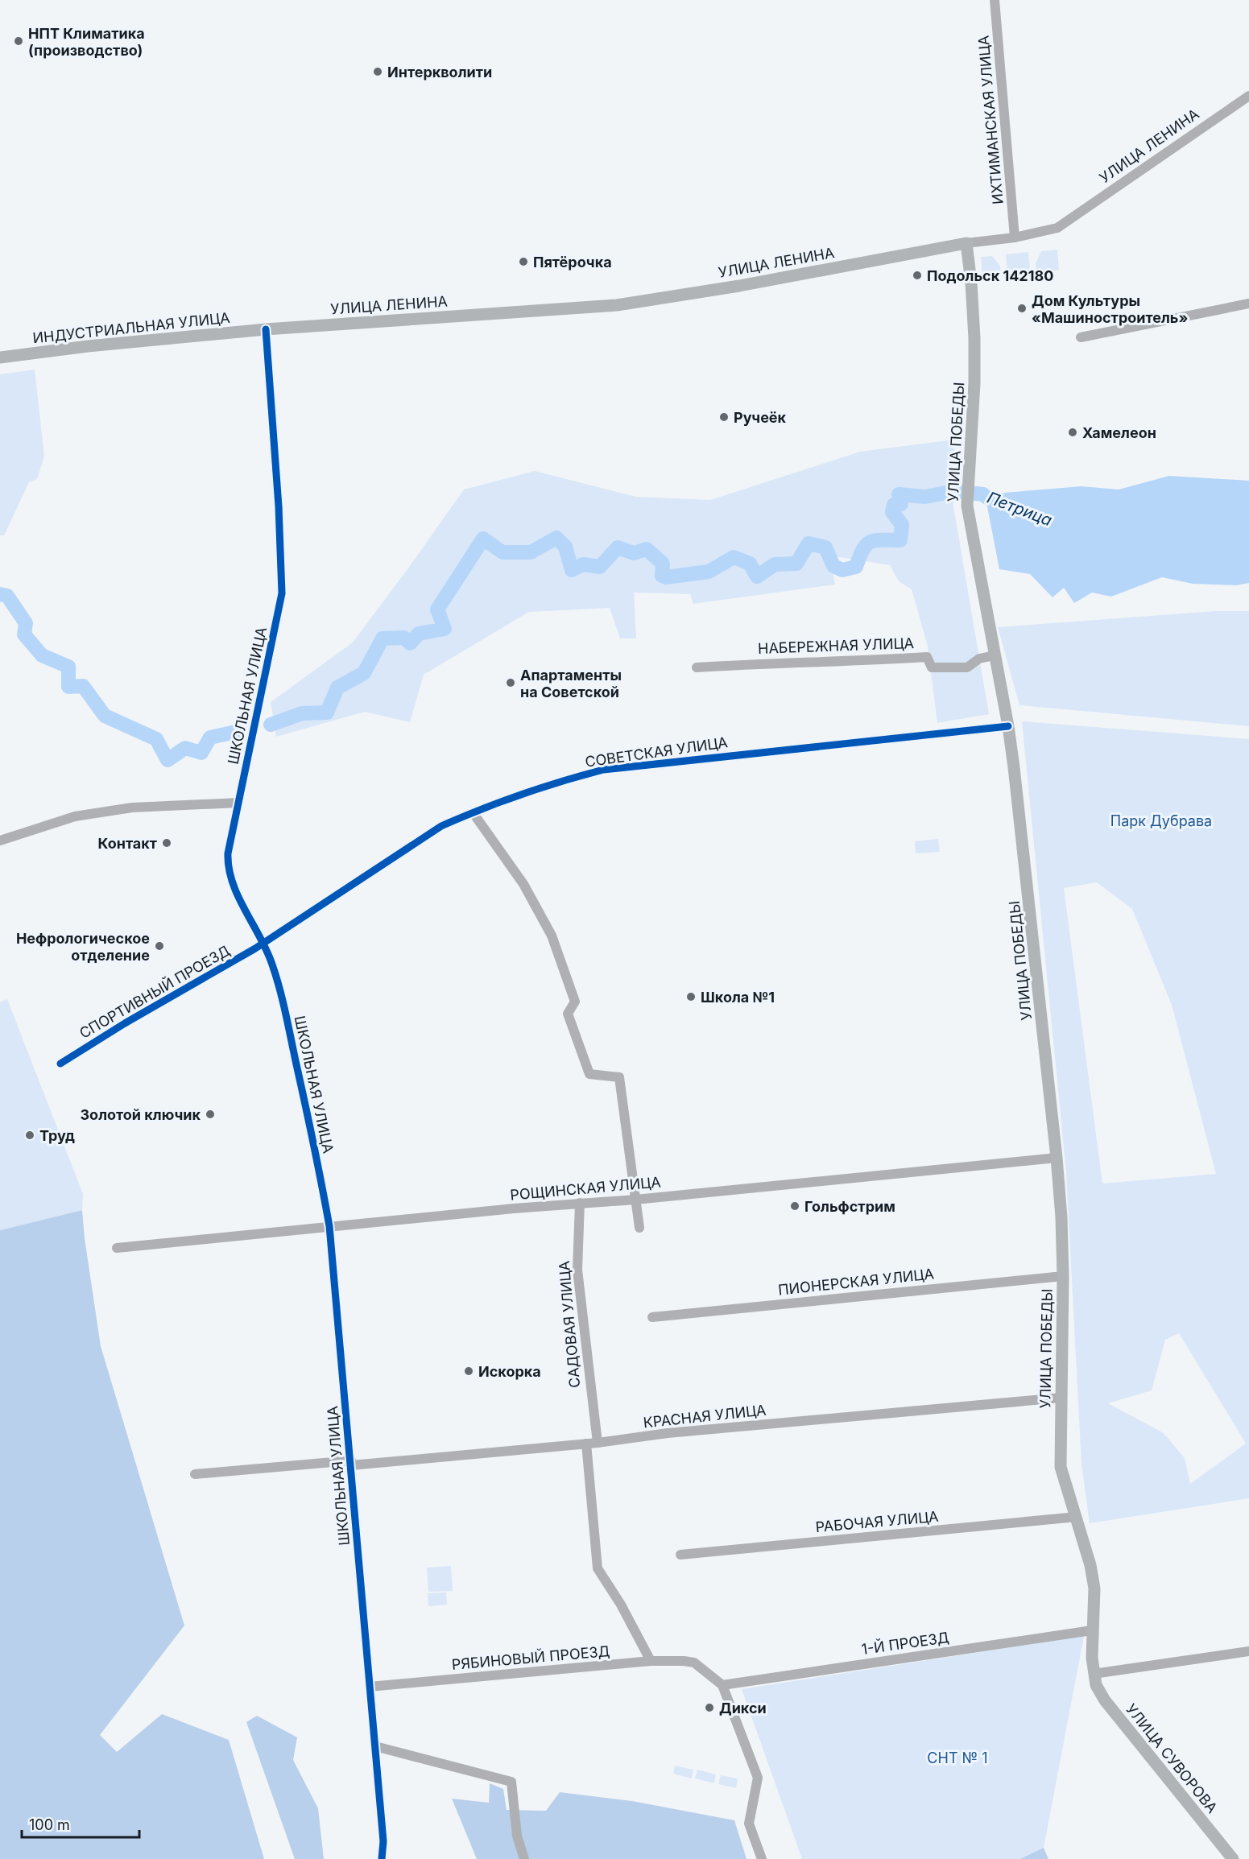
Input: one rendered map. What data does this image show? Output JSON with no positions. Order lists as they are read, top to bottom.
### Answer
{
  "streets": {
    "main road": [
      "УЛИЦА ЛЕНИНА",
      "ИНДУСТРИАЛЬНАЯ УЛИЦА",
      "УЛИЦА ПОБЕДЫ",
      "УЛИЦА СУВОРОВА"
    ],
    "street": [
      "ИХТИМАНСКАЯ УЛИЦА",
      "НАБЕРЕЖНАЯ УЛИЦА",
      "ШКОЛЬНАЯ УЛИЦА",
      "СОВЕТСКАЯ УЛИЦА",
      "СПОРТИВНЫЙ ПРОЕЗД",
      "РОЩИНСКАЯ УЛИЦА",
      "ПИОНЕРСКАЯ УЛИЦА",
      "САДОВАЯ УЛИЦА",
      "КРАСНАЯ УЛИЦА",
      "РАБОЧАЯ УЛИЦА",
      "1-Й ПРОЕЗД",
      "РЯБИНОВЫЙ ПРОЕЗД"
    ]
  },
  "crossings": [
    ["ИХТИМАНСКАЯ УЛИЦА", "УЛИЦА ЛЕНИНА"],
    ["УЛИЦА ЛЕНИНА", "ИНДУСТРИАЛЬНАЯ УЛИЦА"],
    ["УЛИЦА ЛЕНИНА", "УЛИЦА ПОБЕДЫ"],
    ["УЛИЦА ЛЕНИНА", "ШКОЛЬНАЯ УЛИЦА"],
    ["ИНДУСТРИАЛЬНАЯ УЛИЦА", "ШКОЛЬНАЯ УЛИЦА"],
    ["УЛИЦА ПОБЕДЫ", "НАБЕРЕЖНАЯ УЛИЦА"],
    ["УЛИЦА ПОБЕДЫ", "СОВЕТСКАЯ УЛИЦА"],
    ["УЛИЦА ПОБЕДЫ", "РОЩИНСКАЯ УЛИЦА"],
    ["УЛИЦА ПОБЕДЫ", "ПИОНЕРСКАЯ УЛИЦА"],
    ["УЛИЦА ПОБЕДЫ", "КРАСНАЯ УЛИЦА"],
    ["УЛИЦА ПОБЕДЫ", "РАБОЧАЯ УЛИЦА"],
    ["УЛИЦА ПОБЕДЫ", "1-Й ПРОЕЗД"],
    ["УЛИЦА ПОБЕДЫ", "УЛИЦА СУВОРОВА"],
    ["ШКОЛЬНАЯ УЛИЦА", "СОВЕТСКАЯ УЛИЦА"],
    ["ШКОЛЬНАЯ УЛИЦА", "СПОРТИВНЫЙ ПРОЕЗД"],
    ["ШКОЛЬНАЯ УЛИЦА", "РОЩИНСКАЯ УЛИЦА"],
    ["ШКОЛЬНАЯ УЛИЦА", "КРАСНАЯ УЛИЦА"],
    ["ШКОЛЬНАЯ УЛИЦА", "РЯБИНОВЫЙ ПРОЕЗД"],
    ["СОВЕТСКАЯ УЛИЦА", "СПОРТИВНЫЙ ПРОЕЗД"],
    ["РОЩИНСКАЯ УЛИЦА", "САДОВАЯ УЛИЦА"],
    ["САДОВАЯ УЛИЦА", "КРАСНАЯ УЛИЦА"],
    ["1-Й ПРОЕЗД", "РЯБИНОВЫЙ ПРОЕЗД"]
  ],
  "water": ["Петрица"],
  "parks": ["Парк Дубрава", "СНТ № 1"],
  "places": [
    "НПТ Климатика (производство)",
    "Интеркволити",
    "Пятёрочка",
    "Подольск 142180",
    "Дом Культуры «Машиностроитель»",
    "Ручеёк",
    "Хамелеон",
    "Апартаменты на Советской",
    "Контакт",
    "Нефрологическое отделение",
    "Школа №1",
    "Золотой ключик",
    "Труд",
    "Гольфстрим",
    "Искорка",
    "Дикси"
  ],
  "scale_bar": "100 m"
}
